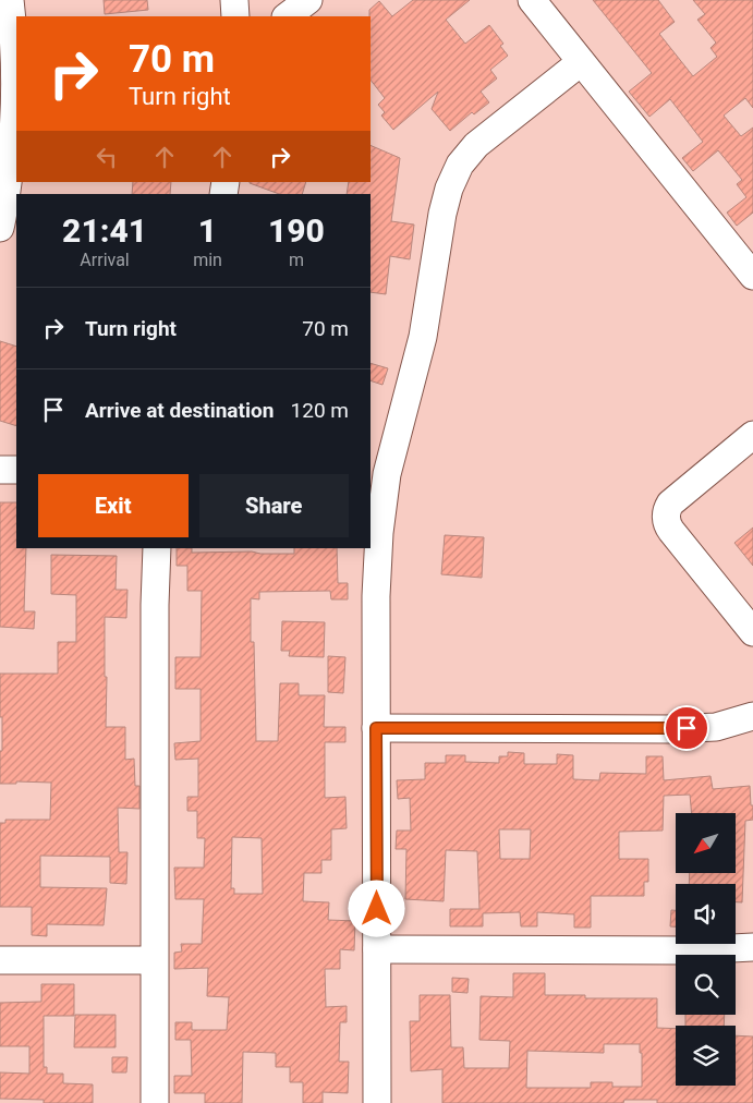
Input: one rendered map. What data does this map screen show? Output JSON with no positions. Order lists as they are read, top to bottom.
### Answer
{
  "north": "bottom left",
  "page": {
    "turn": ["70 m", "Turn right"],
    "eta": [
      "21:41",
      "Arrival",
      "1",
      "min",
      "190",
      "m"
    ],
    "list": [
      {
        "name": "Turn right",
        "value": "70 m"
      },
      {
        "name": "Arrive at destination",
        "value": "120 m"
      }
    ],
    "buttons": ["Exit", "Share"]
  }
}
